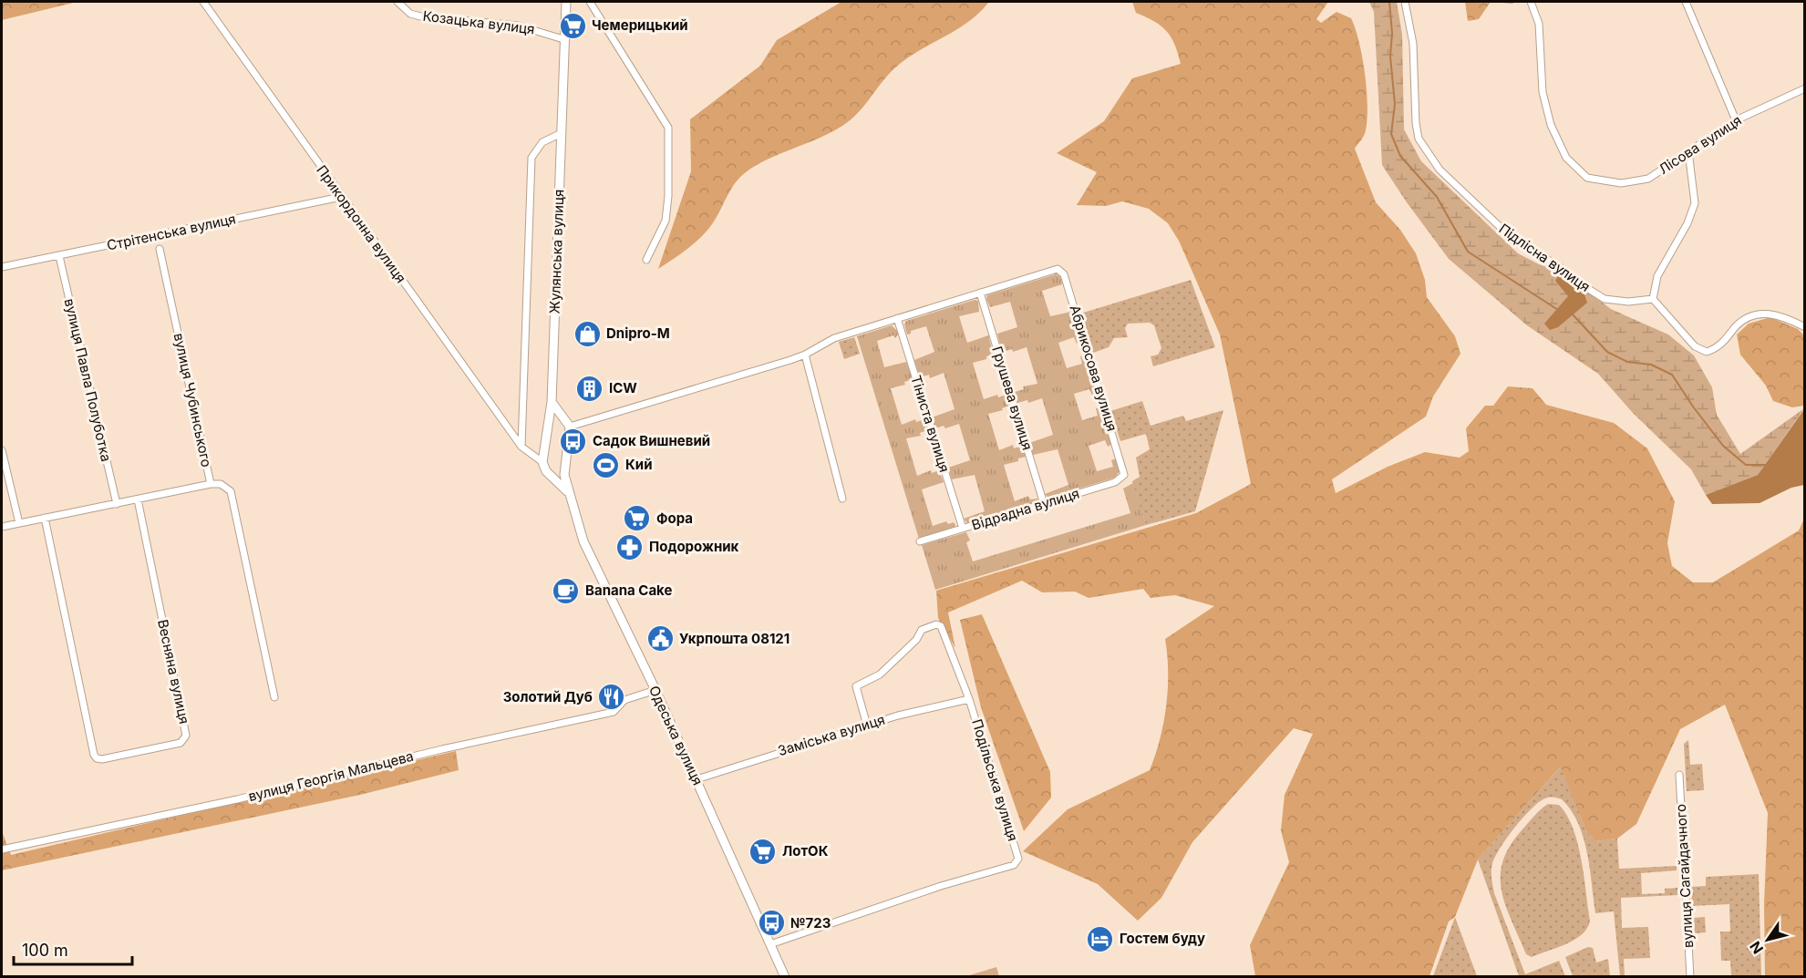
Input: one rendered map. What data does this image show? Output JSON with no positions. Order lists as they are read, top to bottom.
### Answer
{
  "streets": {
    "street": [
      "Козацька вулиця",
      "Лісова вулиця",
      "Прикордонна вулиця",
      "Стрітенська вулиця",
      "Жулянська вулиця",
      "Підлісна вулиця",
      "Абрикосова вулиця",
      "вулиця Павла Полуботка",
      "Грушева вулиця",
      "вулиця Чубинського",
      "Тіниста вулиця",
      "Відрадна вулиця",
      "Весняна вулиця",
      "Одеська вулиця",
      "Заміська вулиця",
      "вулиця Георгія Мальцева",
      "Подільська вулиця",
      "вулиця Сагайдачного"
    ]
  },
  "crossings": [
    ["Козацька вулиця", "Жулянська вулиця"],
    ["Прикордонна вулиця", "Стрітенська вулиця"],
    ["Прикордонна вулиця", "Жулянська вулиця"],
    ["Стрітенська вулиця", "вулиця Павла Полуботка"],
    ["Абрикосова вулиця", "Грушева вулиця"],
    ["Абрикосова вулиця", "Відрадна вулиця"],
    ["Грушева вулиця", "Відрадна вулиця"],
    ["Тіниста вулиця", "Відрадна вулиця"],
    ["Одеська вулиця", "Заміська вулиця"],
    ["Одеська вулиця", "вулиця Георгія Мальцева"],
    ["Одеська вулиця", "Подільська вулиця"],
    ["Заміська вулиця", "Подільська вулиця"]
  ],
  "places": {
    "supermarket": ["Чемерицький", "Фора", "ЛотОК"],
    "shop": ["Dnipro-M"],
    "building": ["ICW"],
    "bus stop": ["Садок Вишневий", "№723"],
    "sports": ["Кий"],
    "pharmacy": ["Подорожник"],
    "cafe": ["Banana Cake"],
    "public building": ["Укрпошта 08121"],
    "restaurant": ["Золотий Дуб"],
    "hotel": ["Гостем буду"]
  },
  "scale_bar": "100 m",
  "north": "bottom left"
}
